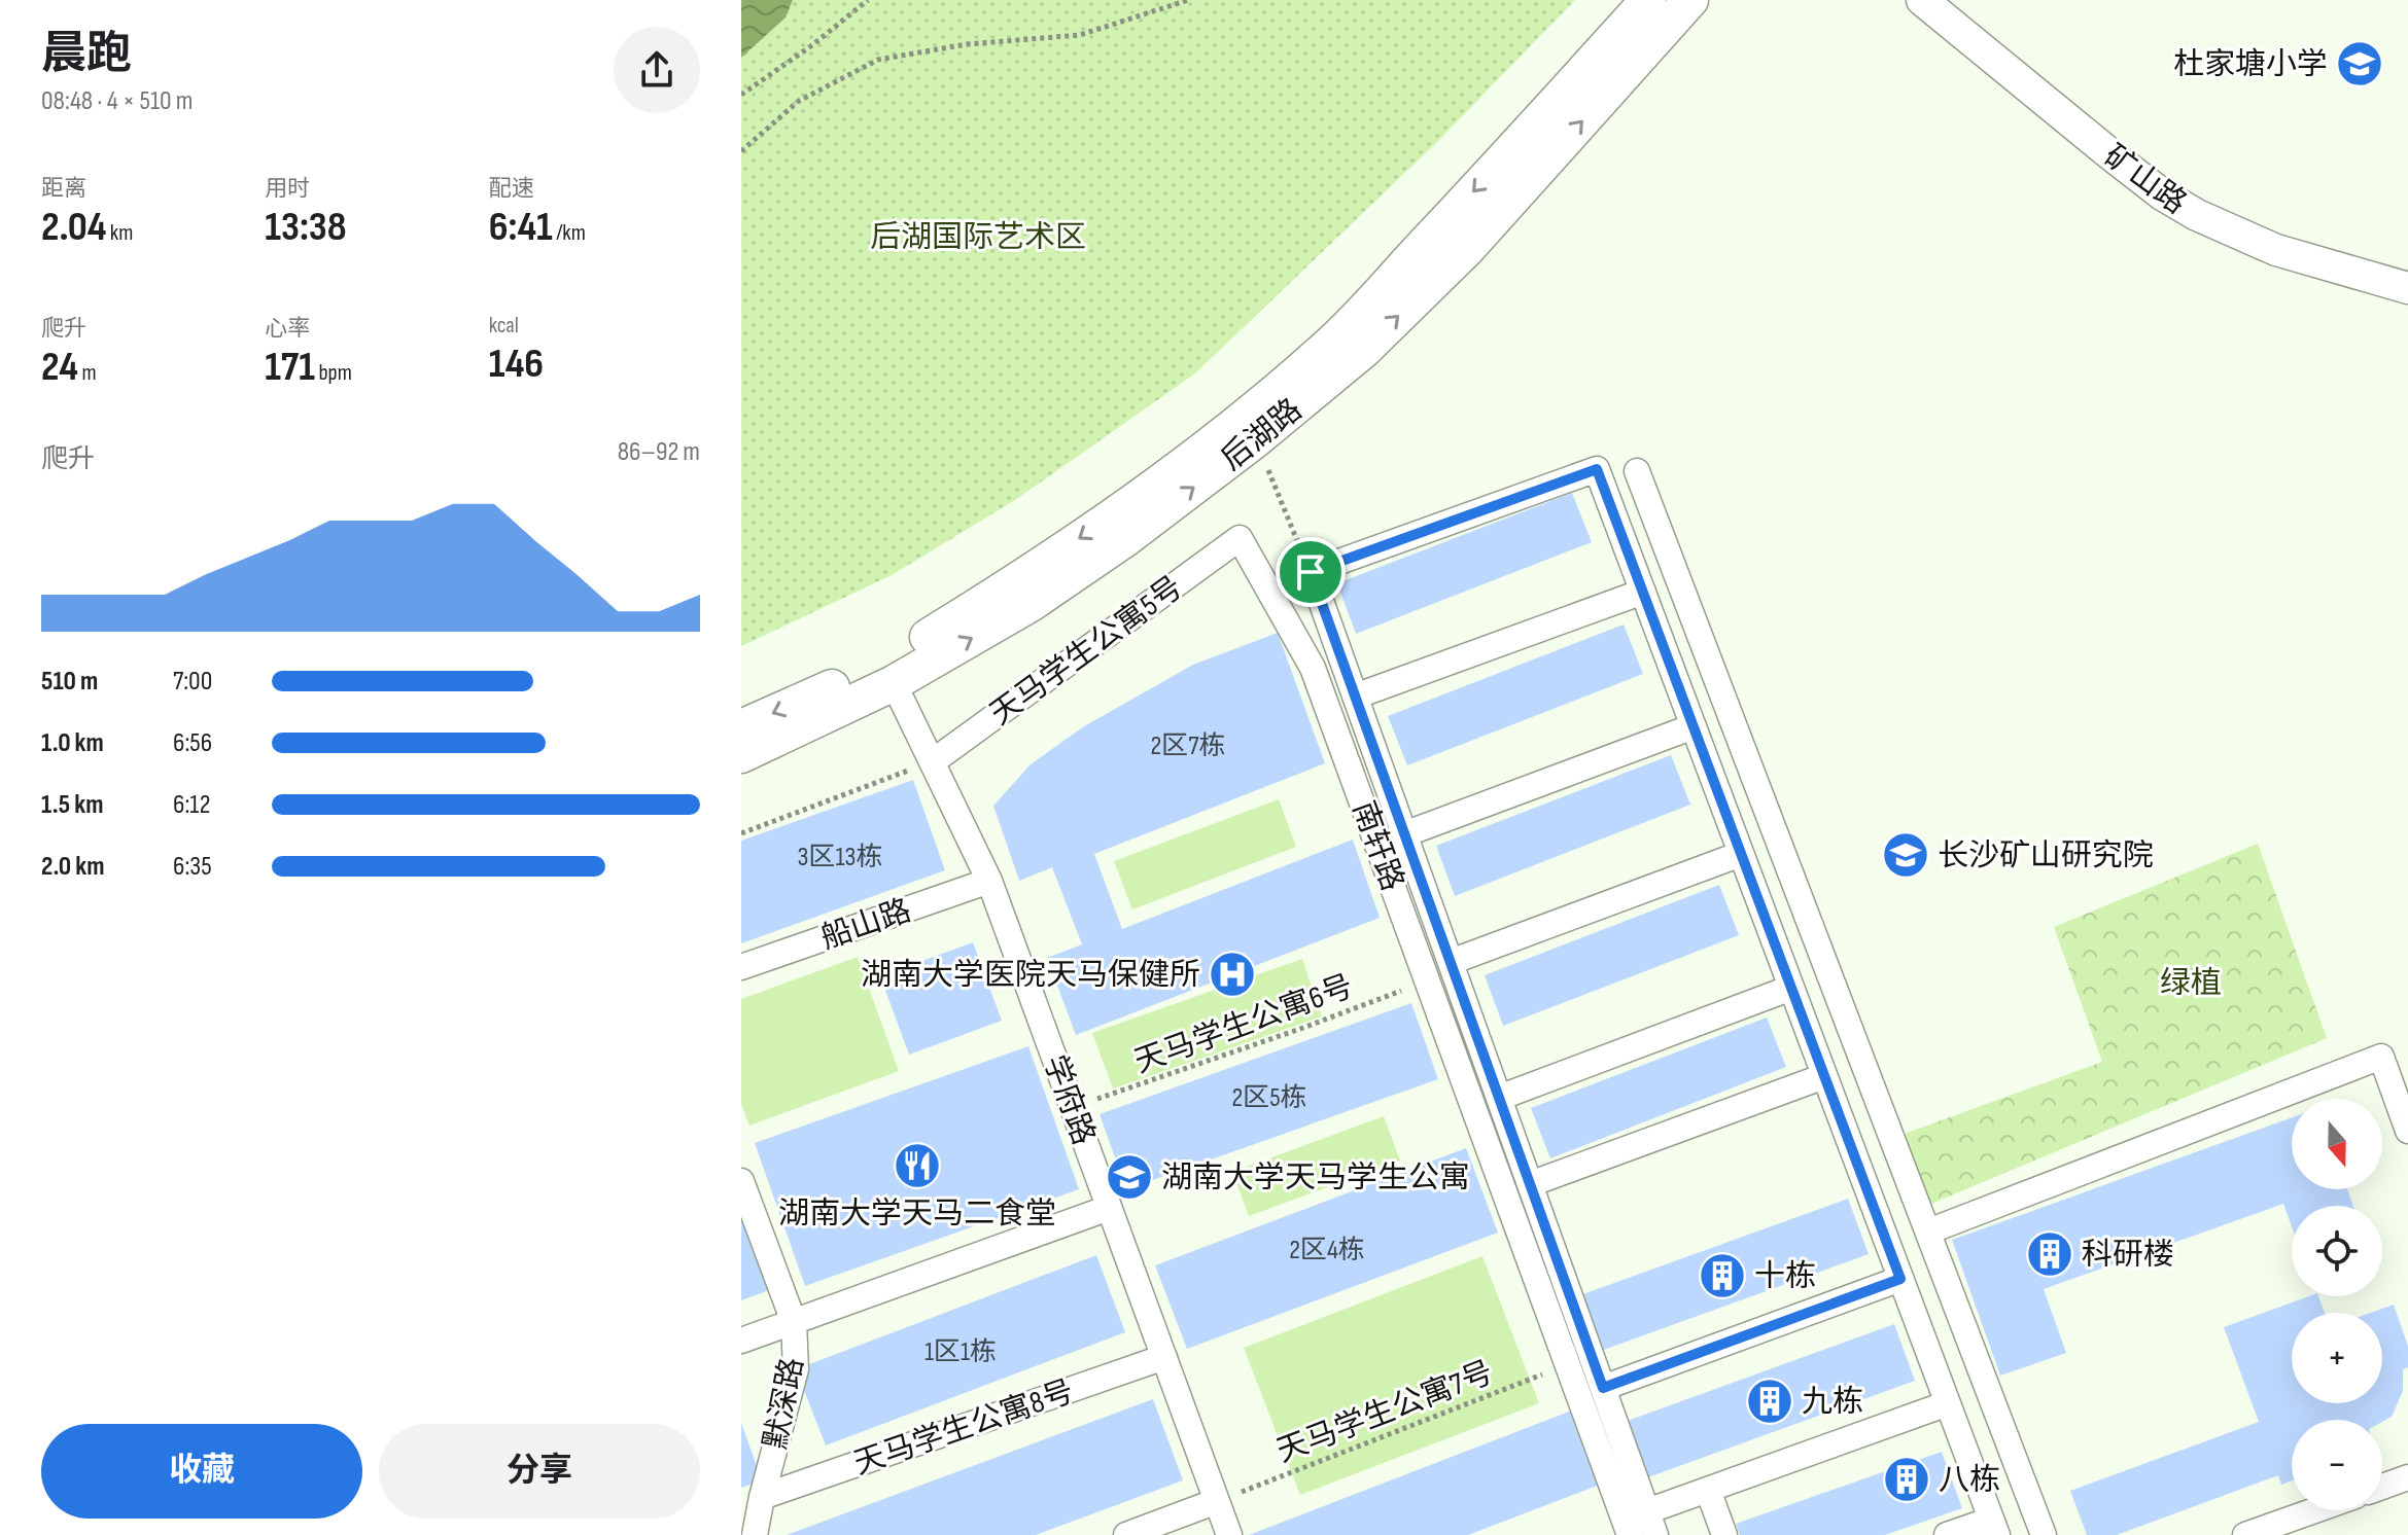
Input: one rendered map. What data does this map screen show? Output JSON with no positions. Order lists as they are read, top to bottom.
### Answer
{
  "streets": {
    "main road": ["后湖路"],
    "street": [
      "矿山路",
      "天马学生公寓5号",
      "南轩路",
      "船山路",
      "学府路",
      "默深路",
      "天马学生公寓8号"
    ],
    "path": ["天马学生公寓6号", "天马学生公寓7号"]
  },
  "crossings": [
    ["后湖路", "学府路"],
    ["天马学生公寓5号", "南轩路"],
    ["天马学生公寓5号", "学府路"],
    ["南轩路", "天马学生公寓6号"],
    ["南轩路", "天马学生公寓7号"],
    ["船山路", "学府路"],
    ["天马学生公寓6号", "学府路"],
    ["学府路", "天马学生公寓7号"],
    ["学府路", "天马学生公寓8号"],
    ["默深路", "天马学生公寓8号"]
  ],
  "parks": ["后湖国际艺术区", "绿植"],
  "places": {
    "school or university": ["杜家塘小学", "长沙矿山研究院", "湖南大学天马学生公寓"],
    "hospital": ["湖南大学医院天马保健所"],
    "restaurant": ["湖南大学天马二食堂"],
    "building": [
      "科研楼",
      "十栋",
      "九栋",
      "八栋"
    ]
  },
  "house_numbers": [
    "2区7栋",
    "3区13栋",
    "2区5栋",
    "2区4栋",
    "1区1栋"
  ],
  "north": "bottom",
  "page": {
    "heading": ["晨跑", "08:48 · 4 × 510 m"],
    "stats": [
      ["距离", "2.04 km"],
      ["用时", "13:38"],
      ["配速", "6:41 /km"],
      ["爬升", "24 m"],
      ["心率", "171 bpm"],
      ["kcal", "146"]
    ],
    "chart": ["爬升", "86–92 m"],
    "list": [
      {
        "name": "510 m",
        "note": "7:00"
      },
      {
        "name": "1.0 km",
        "note": "6:56"
      },
      {
        "name": "1.5 km",
        "note": "6:12"
      },
      {
        "name": "2.0 km",
        "note": "6:35"
      }
    ],
    "map_buttons": ["+", "−"],
    "buttons": ["收藏", "分享"]
  }
}
